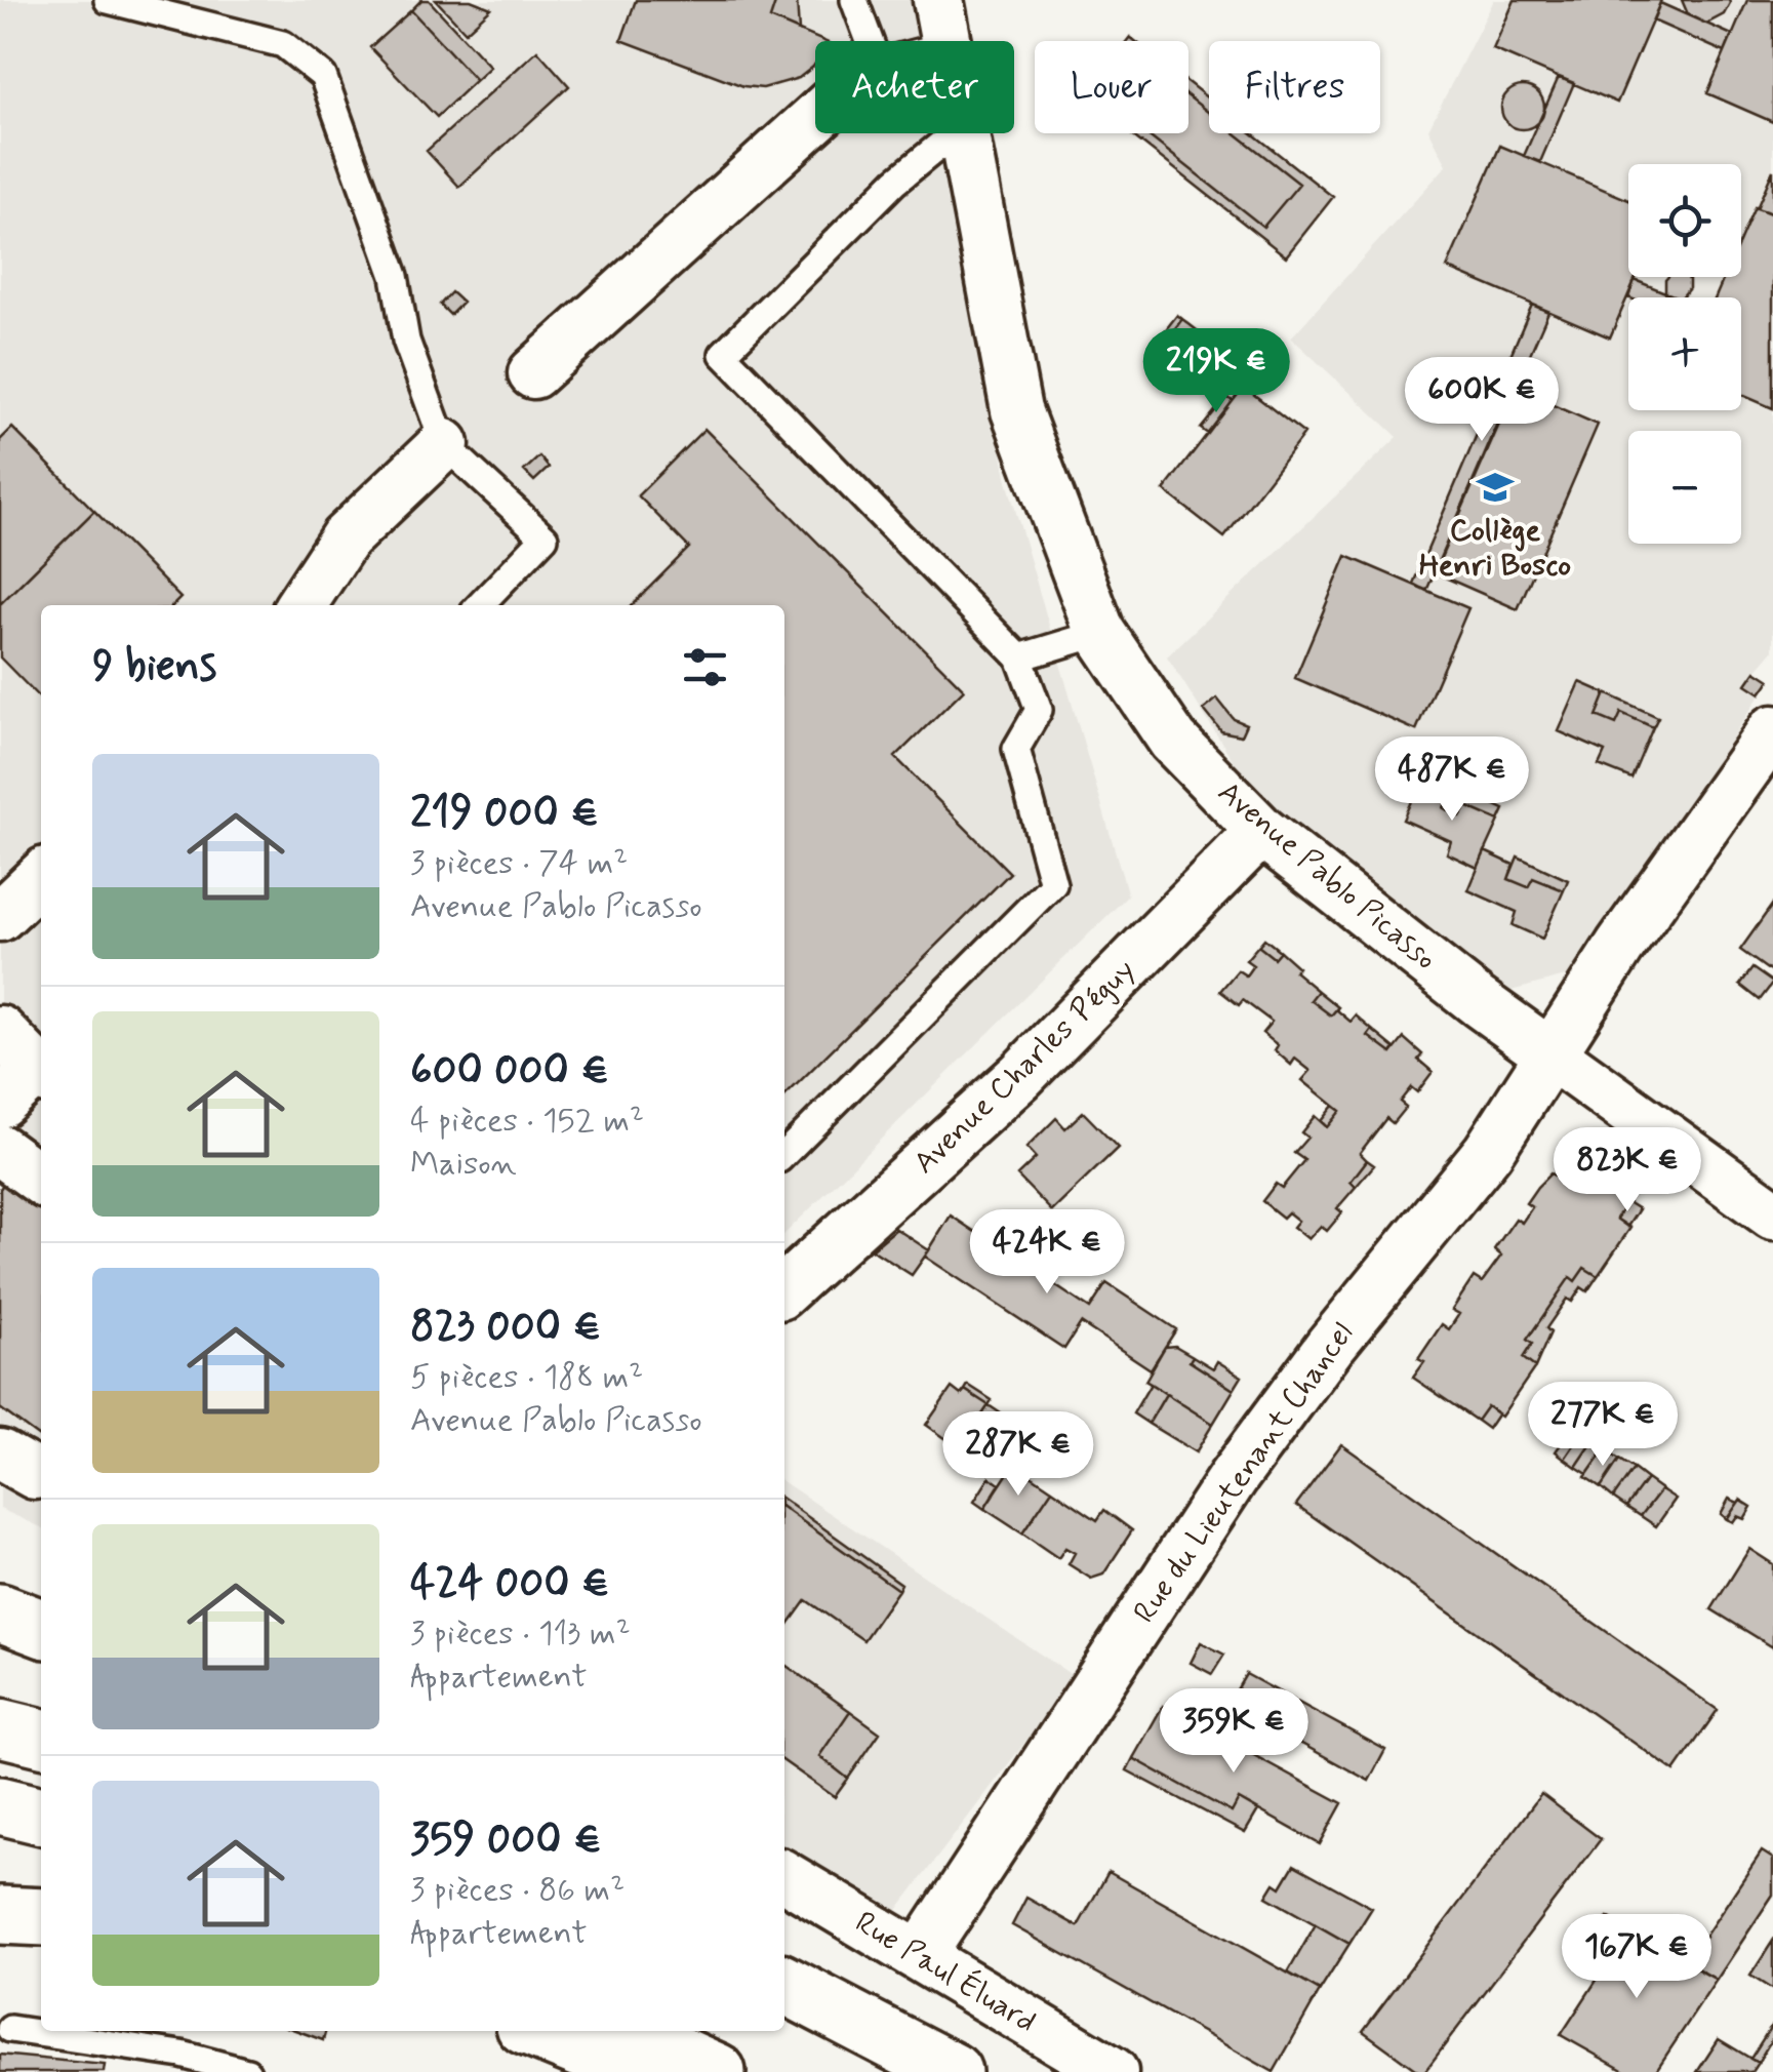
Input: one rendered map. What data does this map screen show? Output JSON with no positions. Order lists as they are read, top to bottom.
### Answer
{
  "streets": {
    "street": [
      "Avenue Pablo Picasso",
      "Avenue Charles Péguy",
      "Rue du Lieutenant Chancel",
      "Rue Paul Éluard"
    ]
  },
  "crossings": [
    ["Avenue Pablo Picasso", "Avenue Charles Péguy"],
    ["Avenue Pablo Picasso", "Rue du Lieutenant Chancel"],
    ["Rue du Lieutenant Chancel", "Rue Paul Éluard"]
  ],
  "places": {
    "school or university": ["Collège Henri Bosco"]
  },
  "page": {
    "chip": ["Acheter", "Louer", "Filtres"],
    "map_buttons": ["+", "−"],
    "price": [
      "219K €",
      "600K €",
      "487K €",
      "823K €",
      "424K €",
      "277K €",
      "287K €",
      "359K €",
      "167K €"
    ],
    "heading": "9 biens",
    "list": [
      {
        "name": "219 000 €",
        "note": "3 pièces · 74 m² · Avenue Pablo Picasso"
      },
      {
        "name": "600 000 €",
        "note": "4 pièces · 152 m² · Maison"
      },
      {
        "name": "823 000 €",
        "note": "5 pièces · 188 m² · Avenue Pablo Picasso"
      },
      {
        "name": "424 000 €",
        "note": "3 pièces · 113 m² · Appartement"
      },
      {
        "name": "359 000 €",
        "note": "3 pièces · 86 m² · Appartement"
      }
    ]
  }
}
